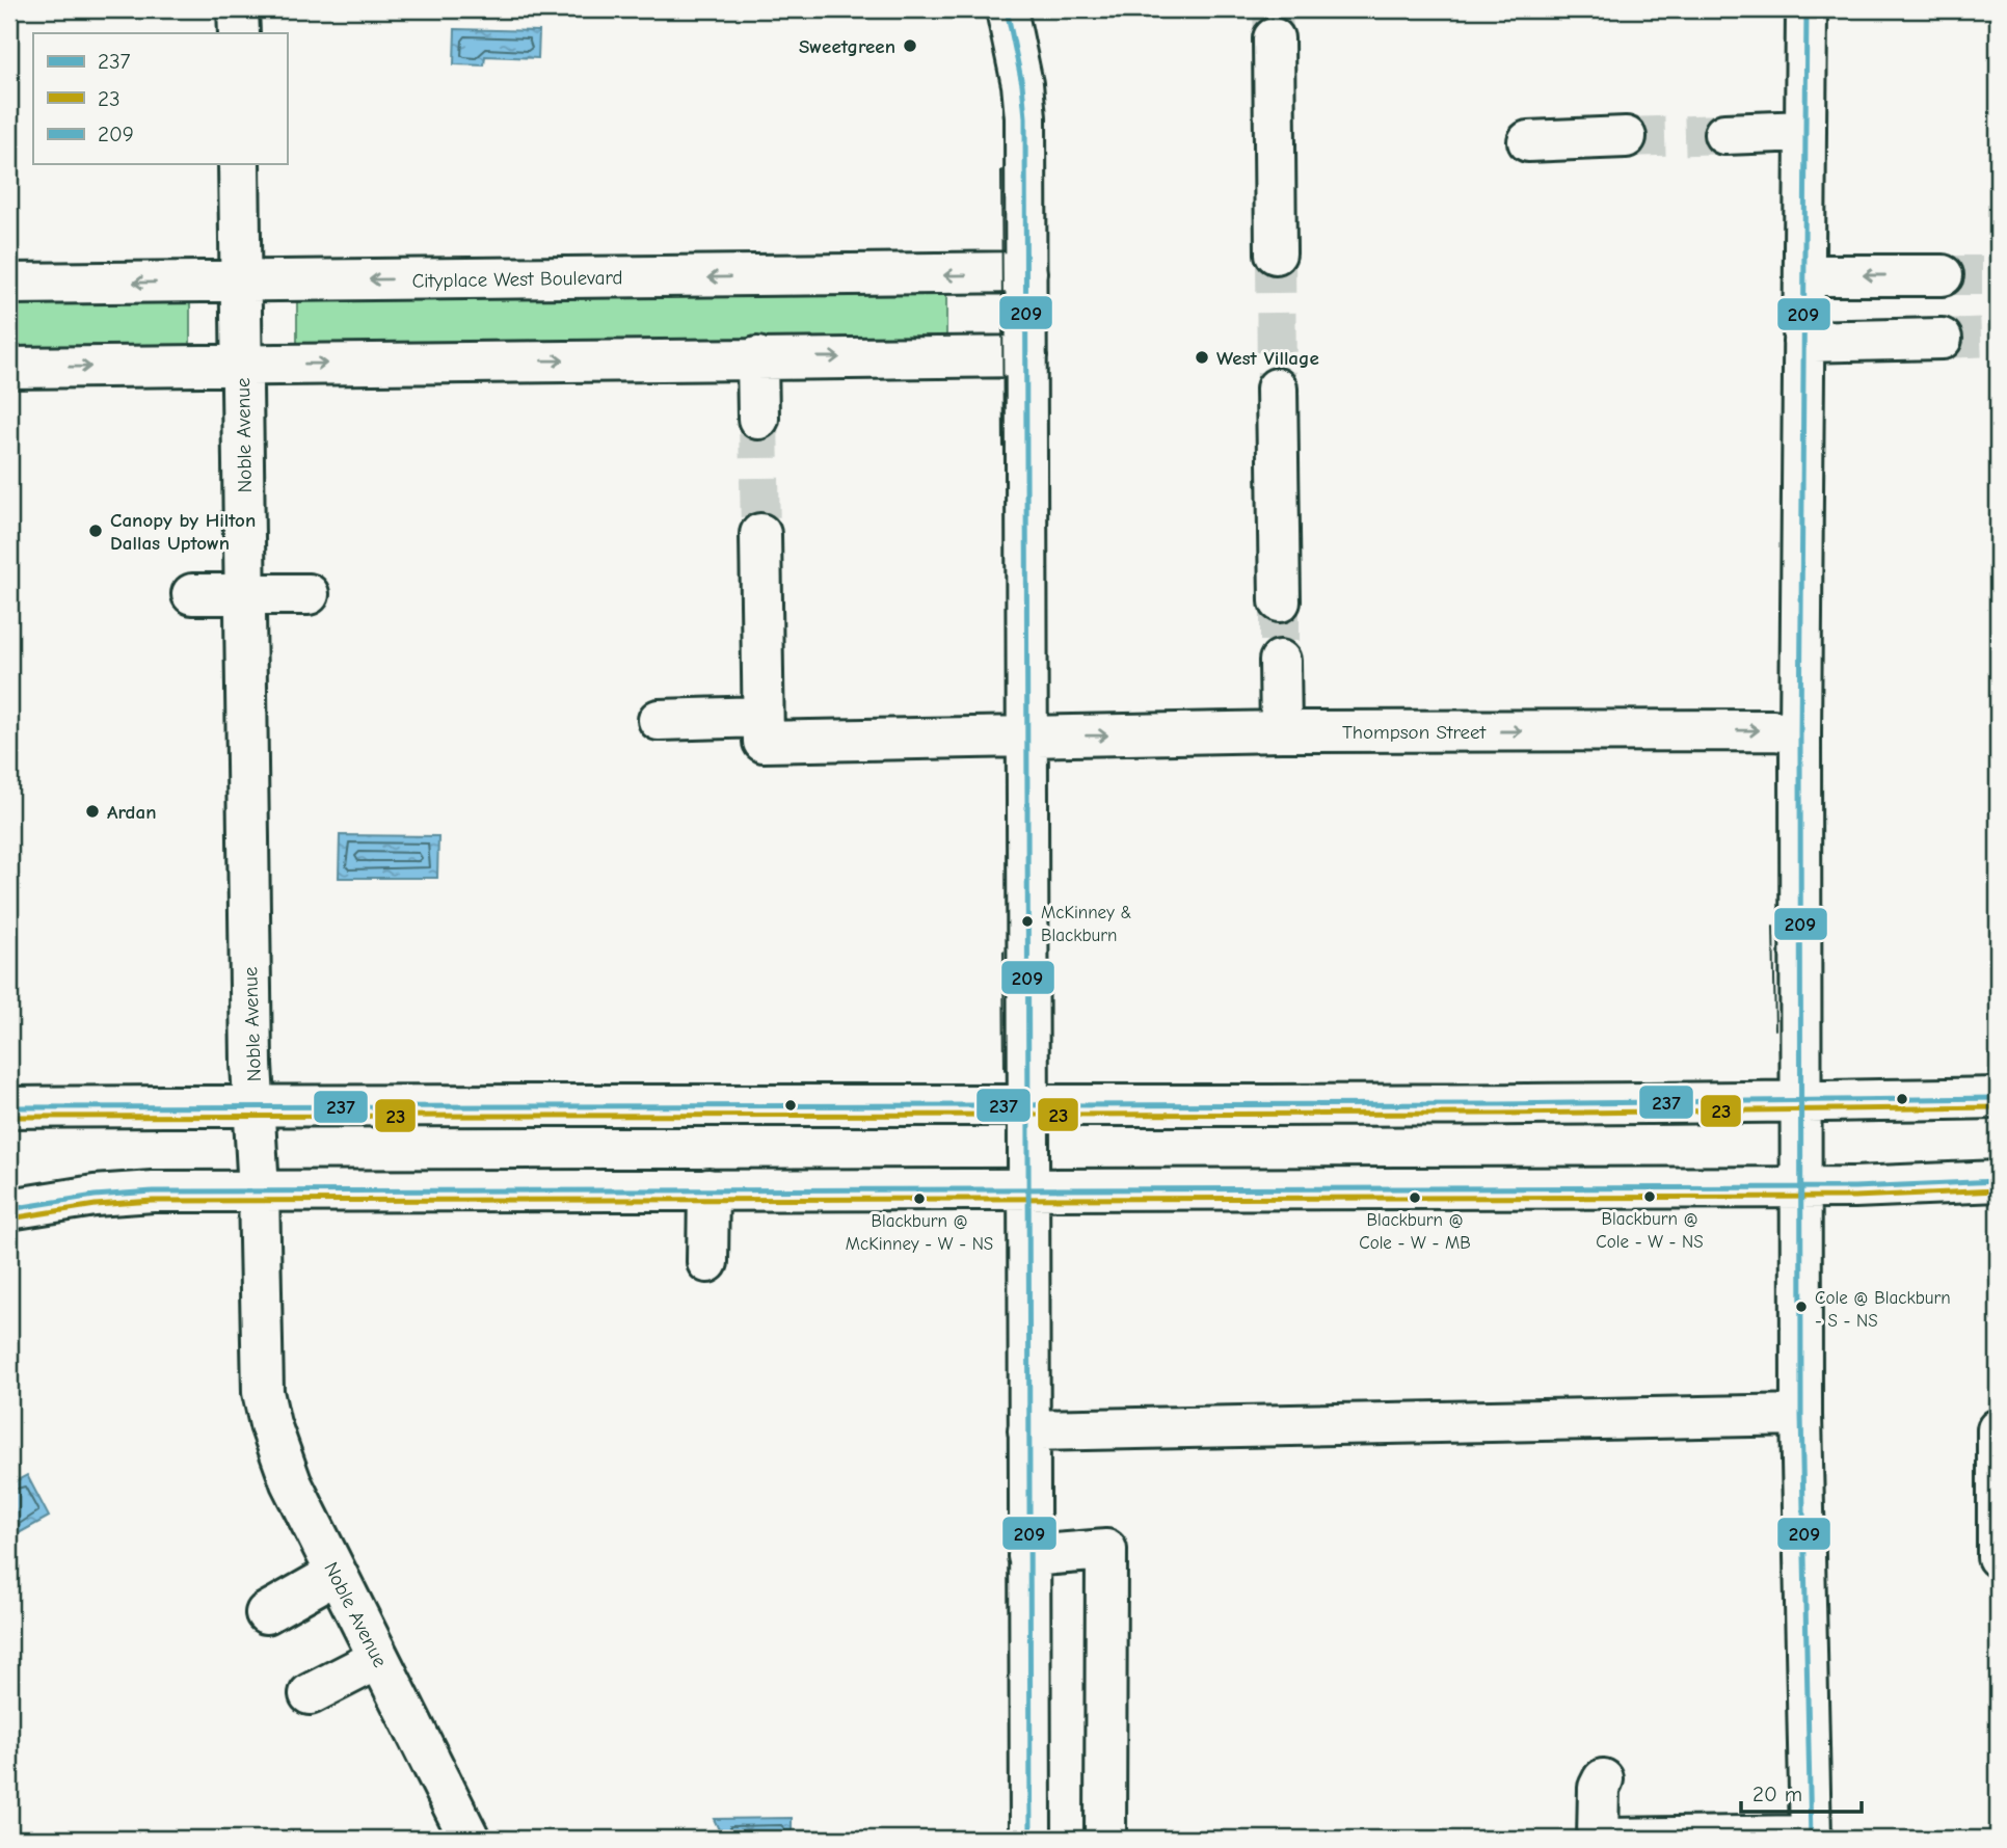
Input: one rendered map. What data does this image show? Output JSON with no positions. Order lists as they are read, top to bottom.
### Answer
{
  "streets": {
    "street": ["Cityplace West Boulevard", "Noble Avenue", "Thompson Street"]
  },
  "crossings": [
    ["Cityplace West Boulevard", "Noble Avenue"]
  ],
  "one_way": ["Thompson Street"],
  "places": [
    "Sweetgreen",
    "West Village",
    "Canopy by Hilton Dallas Uptown",
    "Ardan",
    "McKinney & Blackburn",
    "Blackburn @ Cole - W - NS",
    "Blackburn @ Cole - W - MB",
    "Blackburn @ McKinney - W - NS",
    "Cole @ Blackburn - S - NS"
  ],
  "lines": ["transit line 209", "transit line 237", "transit line 23"],
  "legend": ["237", "23", "209"],
  "scale_bar": "20 m"
}
